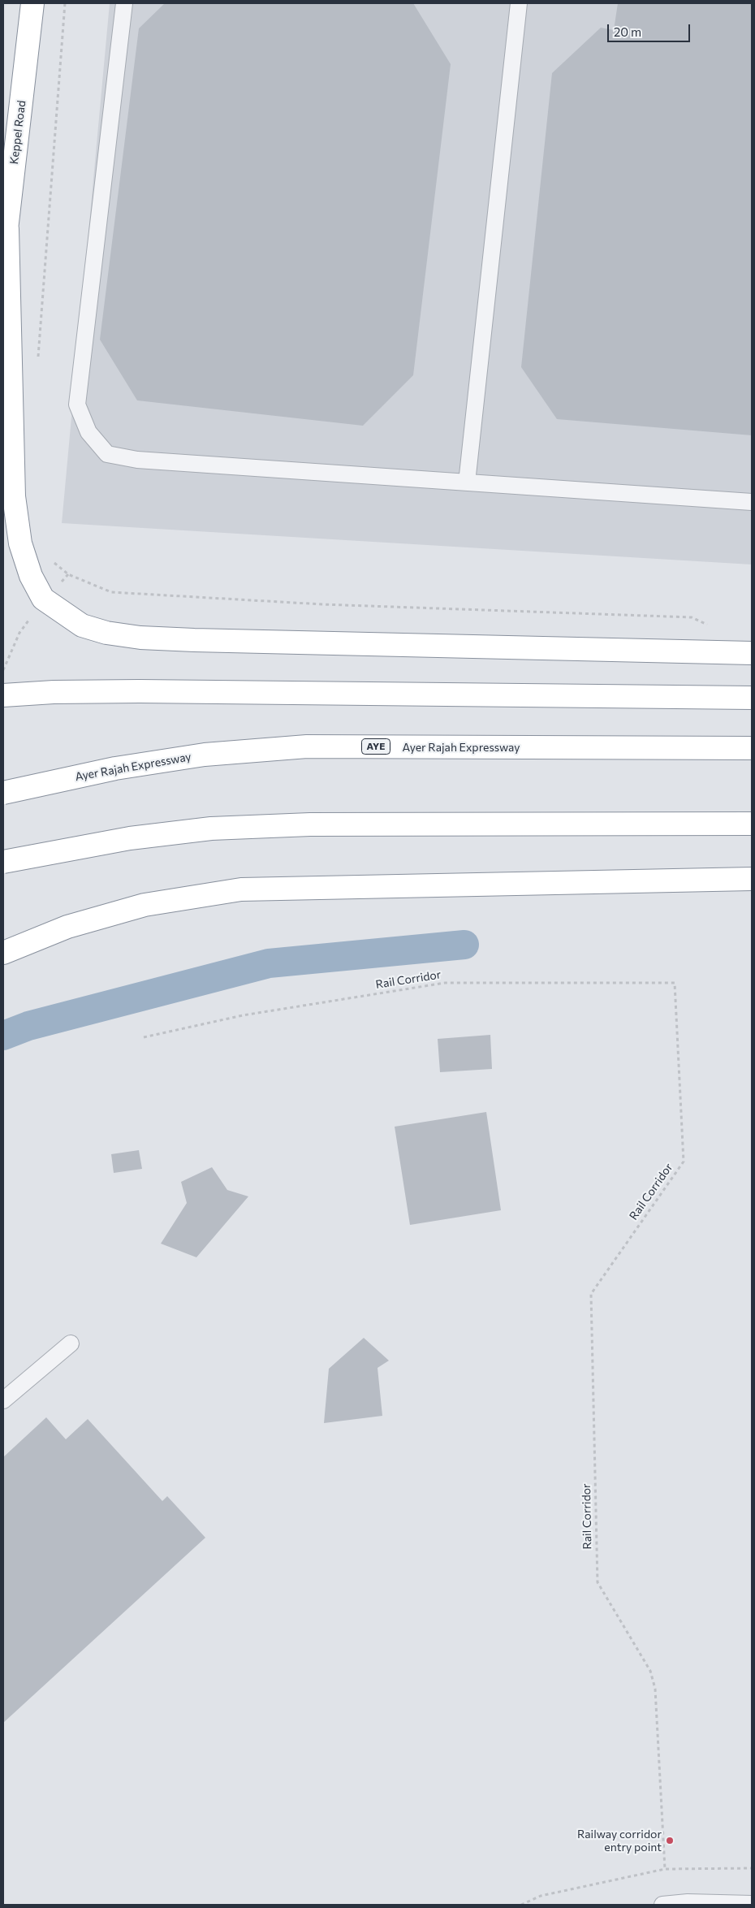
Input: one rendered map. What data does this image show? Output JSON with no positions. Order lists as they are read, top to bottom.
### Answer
{
  "streets": {
    "highway": ["Keppel Road", "AYE", "Ayer Rajah Expressway"],
    "path": ["Rail Corridor"]
  },
  "places": ["Railway corridor entry point"],
  "scale_bar": "20 m"
}
